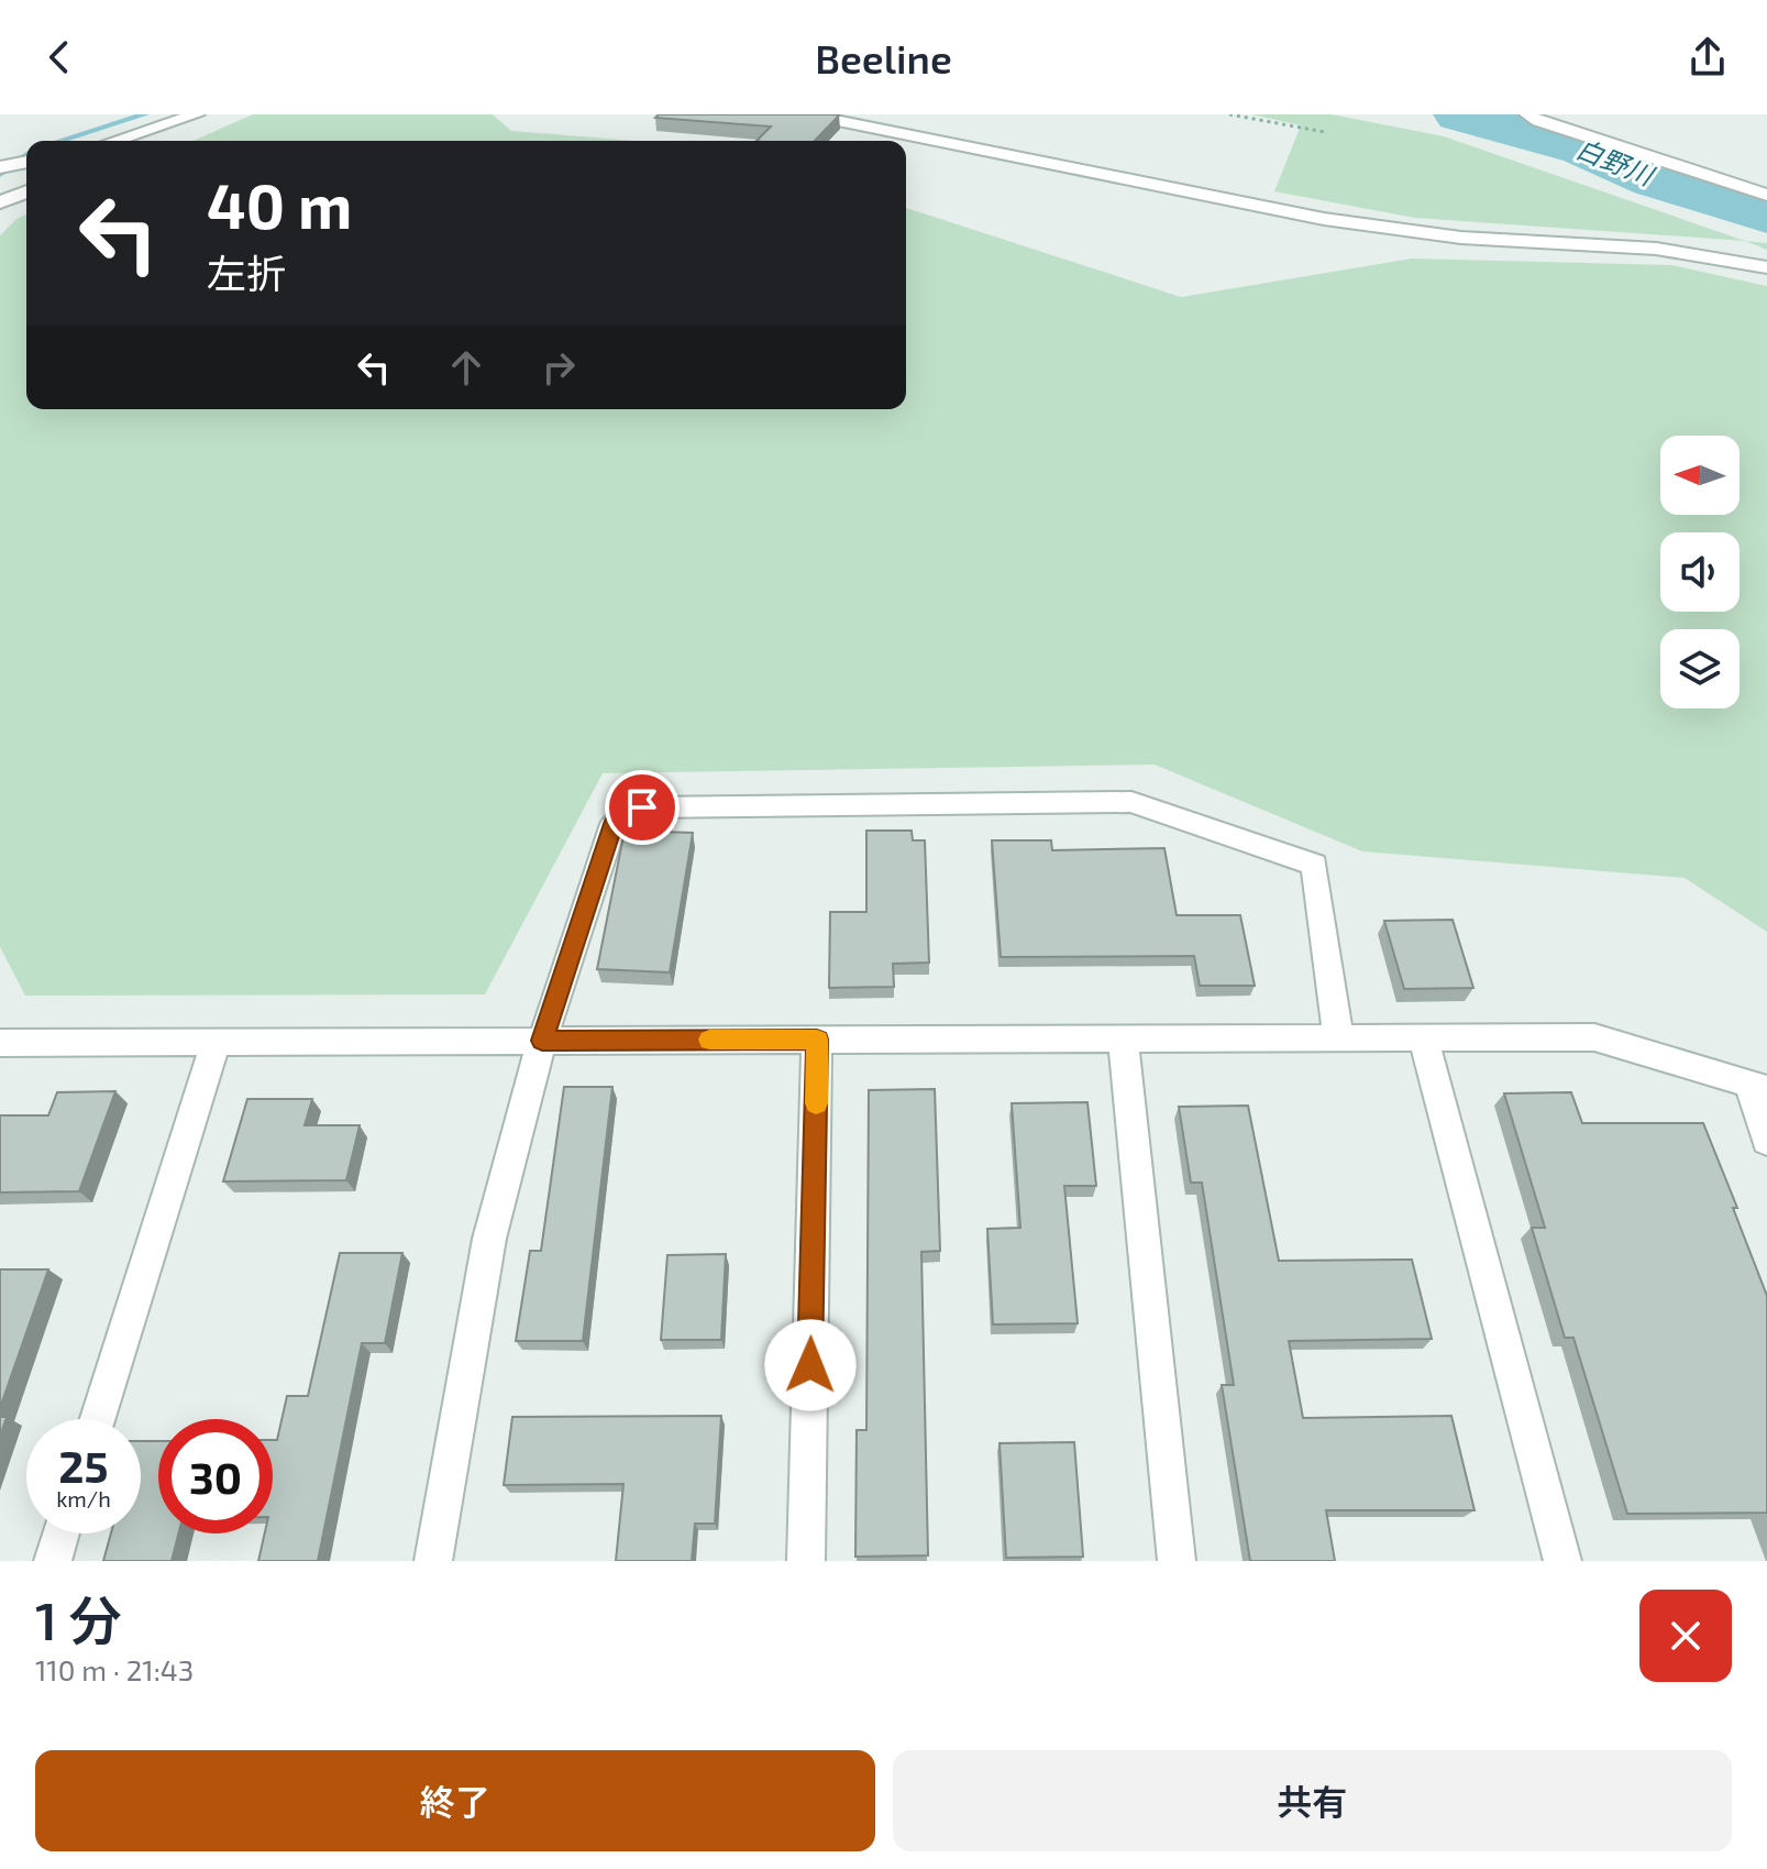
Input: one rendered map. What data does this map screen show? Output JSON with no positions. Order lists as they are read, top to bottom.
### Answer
{
  "water": ["白野川"],
  "north": "left",
  "page": {
    "header": "Beeline",
    "turn": ["40 m", "左折"],
    "speed": "25 km/h",
    "limit": "30",
    "heading": ["1 分", "110 m · 21:43"],
    "buttons": ["終了", "共有"]
  }
}
